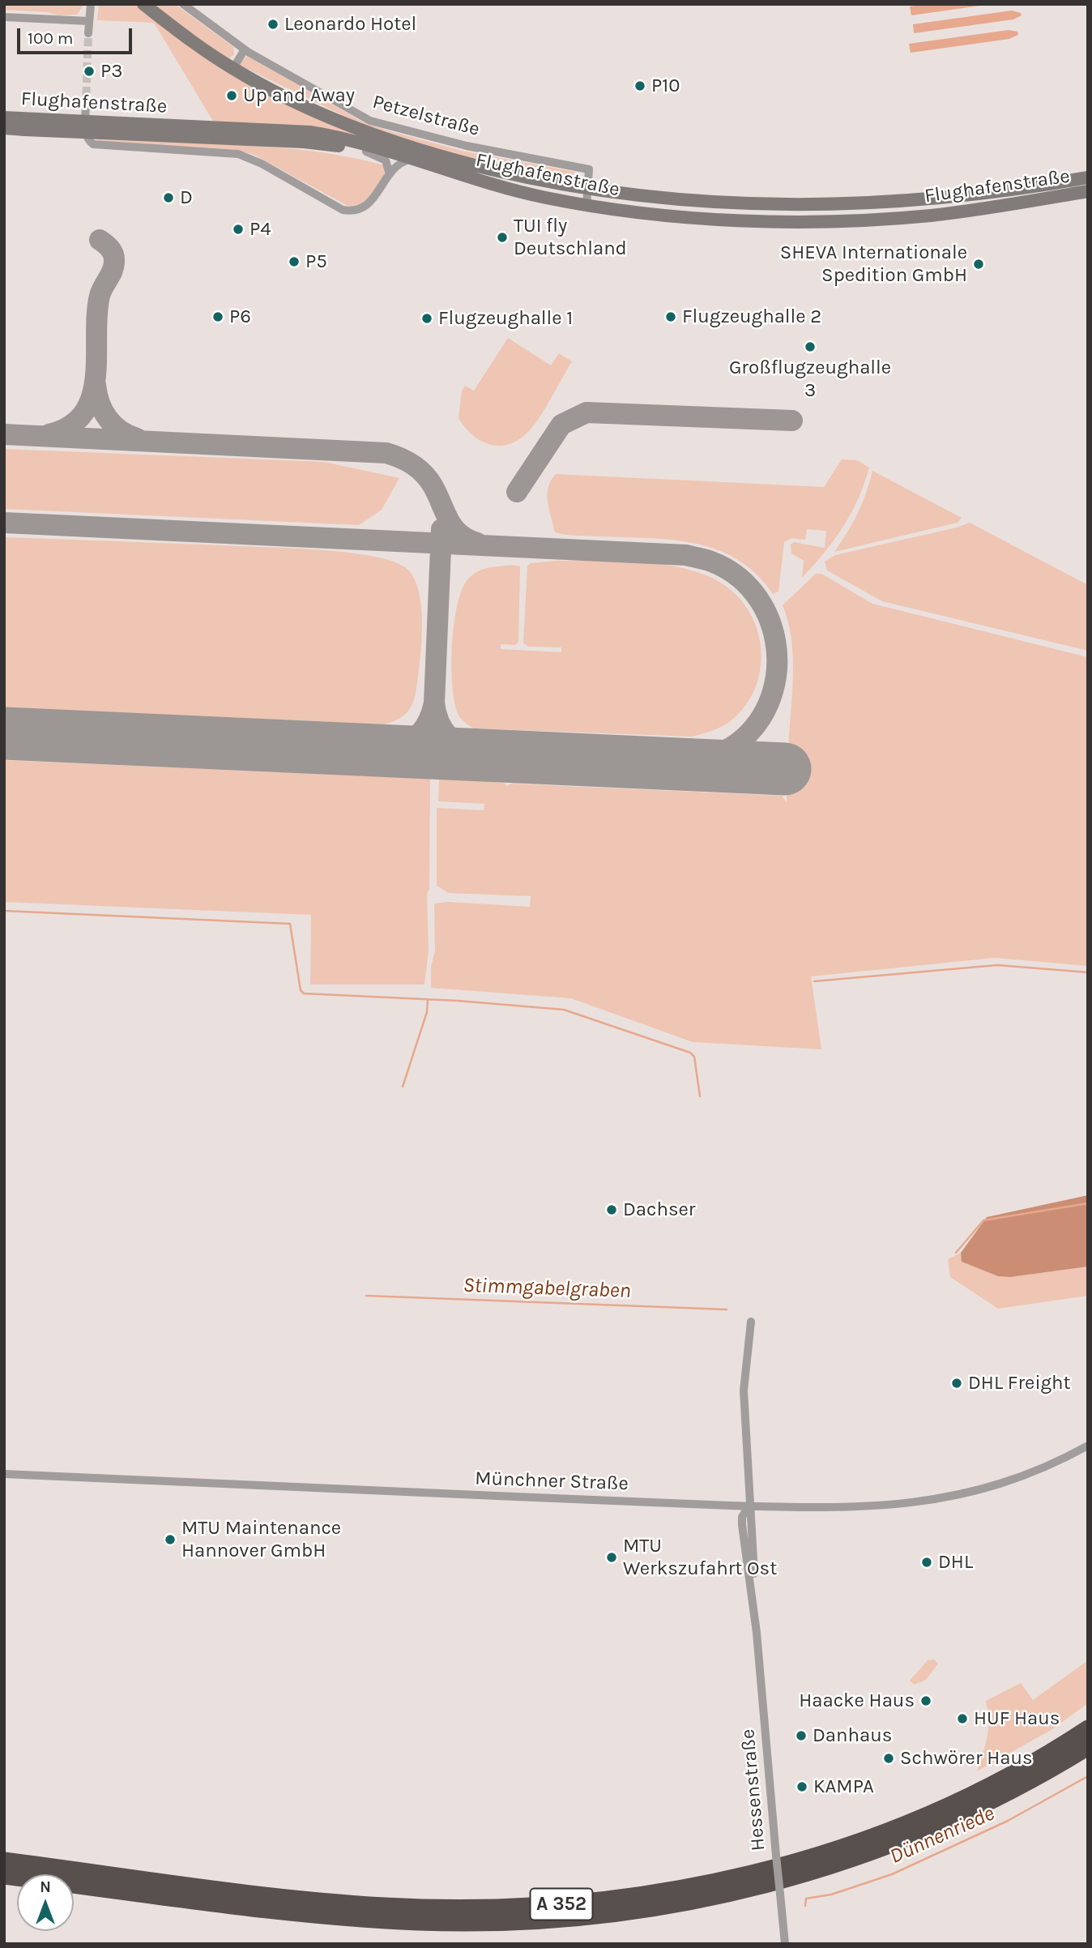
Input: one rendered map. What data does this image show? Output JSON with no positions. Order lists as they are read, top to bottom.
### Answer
{
  "streets": {
    "highway": ["A 352"],
    "main road": ["Flughafenstraße"],
    "street": ["Petzelstraße", "Münchner Straße", "Hessenstraße"]
  },
  "crossings": [
    ["Münchner Straße", "Hessenstraße"]
  ],
  "water": ["Stimmgabelgraben", "Dünnenriede"],
  "places": [
    "Leonardo Hotel",
    "P3",
    "P10",
    "Up and Away",
    "D",
    "P4",
    "TUI fly Deutschland",
    "P5",
    "SHEVA Internationale Spedition GmbH",
    "P6",
    "Flugzeughalle 2",
    "Flugzeughalle 1",
    "Großflugzeughalle 3",
    "Dachser",
    "DHL Freight",
    "MTU Maintenance Hannover GmbH",
    "MTU Werkszufahrt Ost",
    "DHL",
    "Haacke Haus",
    "HUF Haus",
    "Danhaus",
    "Schwörer Haus",
    "KAMPA"
  ],
  "scale_bar": "100 m",
  "north": "top"
}
